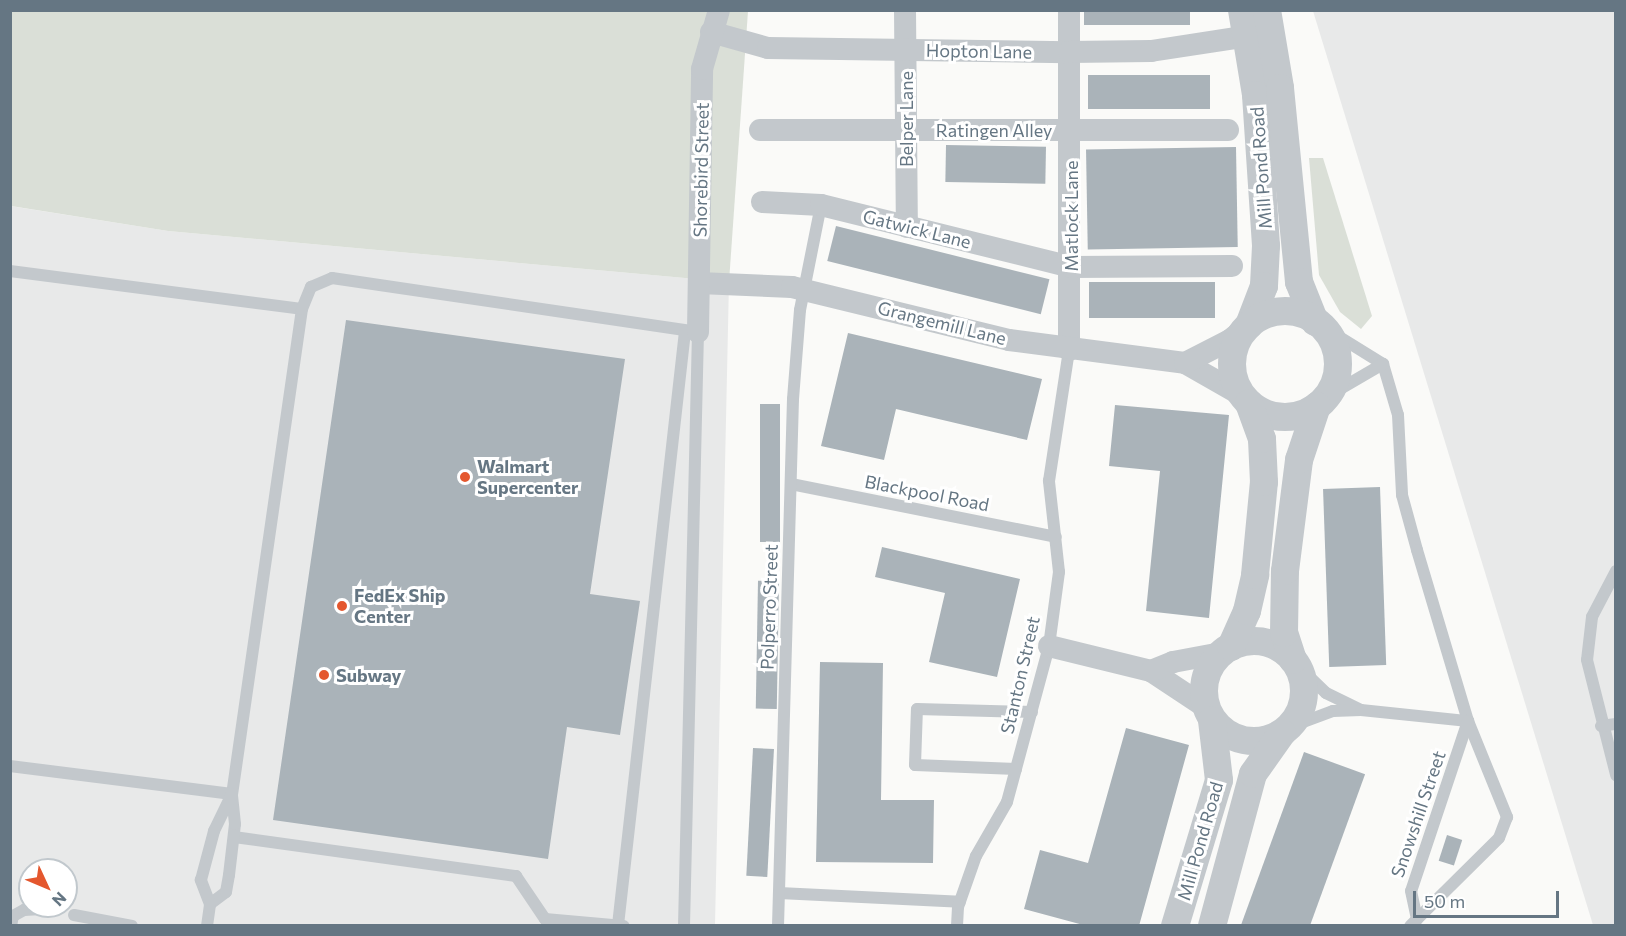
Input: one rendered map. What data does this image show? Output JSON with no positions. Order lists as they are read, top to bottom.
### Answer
{
  "streets": {
    "street": [
      "Hopton Lane",
      "Belper Lane",
      "Ratingen Alley",
      "Mill Pond Road",
      "Shorebird Street",
      "Matlock Lane",
      "Gatwick Lane",
      "Grangemill Lane"
    ],
    "lane": [
      "Blackpool Road",
      "Polperro Street",
      "Stanton Street",
      "Snowshill Street"
    ]
  },
  "crossings": [
    ["Hopton Lane", "Belper Lane"],
    ["Hopton Lane", "Mill Pond Road"],
    ["Hopton Lane", "Shorebird Street"],
    ["Hopton Lane", "Matlock Lane"],
    ["Belper Lane", "Ratingen Alley"],
    ["Belper Lane", "Gatwick Lane"],
    ["Ratingen Alley", "Matlock Lane"],
    ["Shorebird Street", "Grangemill Lane"],
    ["Matlock Lane", "Gatwick Lane"],
    ["Matlock Lane", "Grangemill Lane"],
    ["Matlock Lane", "Stanton Street"],
    ["Gatwick Lane", "Polperro Street"],
    ["Grangemill Lane", "Polperro Street"],
    ["Grangemill Lane", "Stanton Street"],
    ["Blackpool Road", "Polperro Street"],
    ["Blackpool Road", "Stanton Street"]
  ],
  "places": ["Walmart Supercenter", "FedEx Ship Center", "Subway"],
  "scale_bar": "50 m",
  "north": "bottom right"
}
